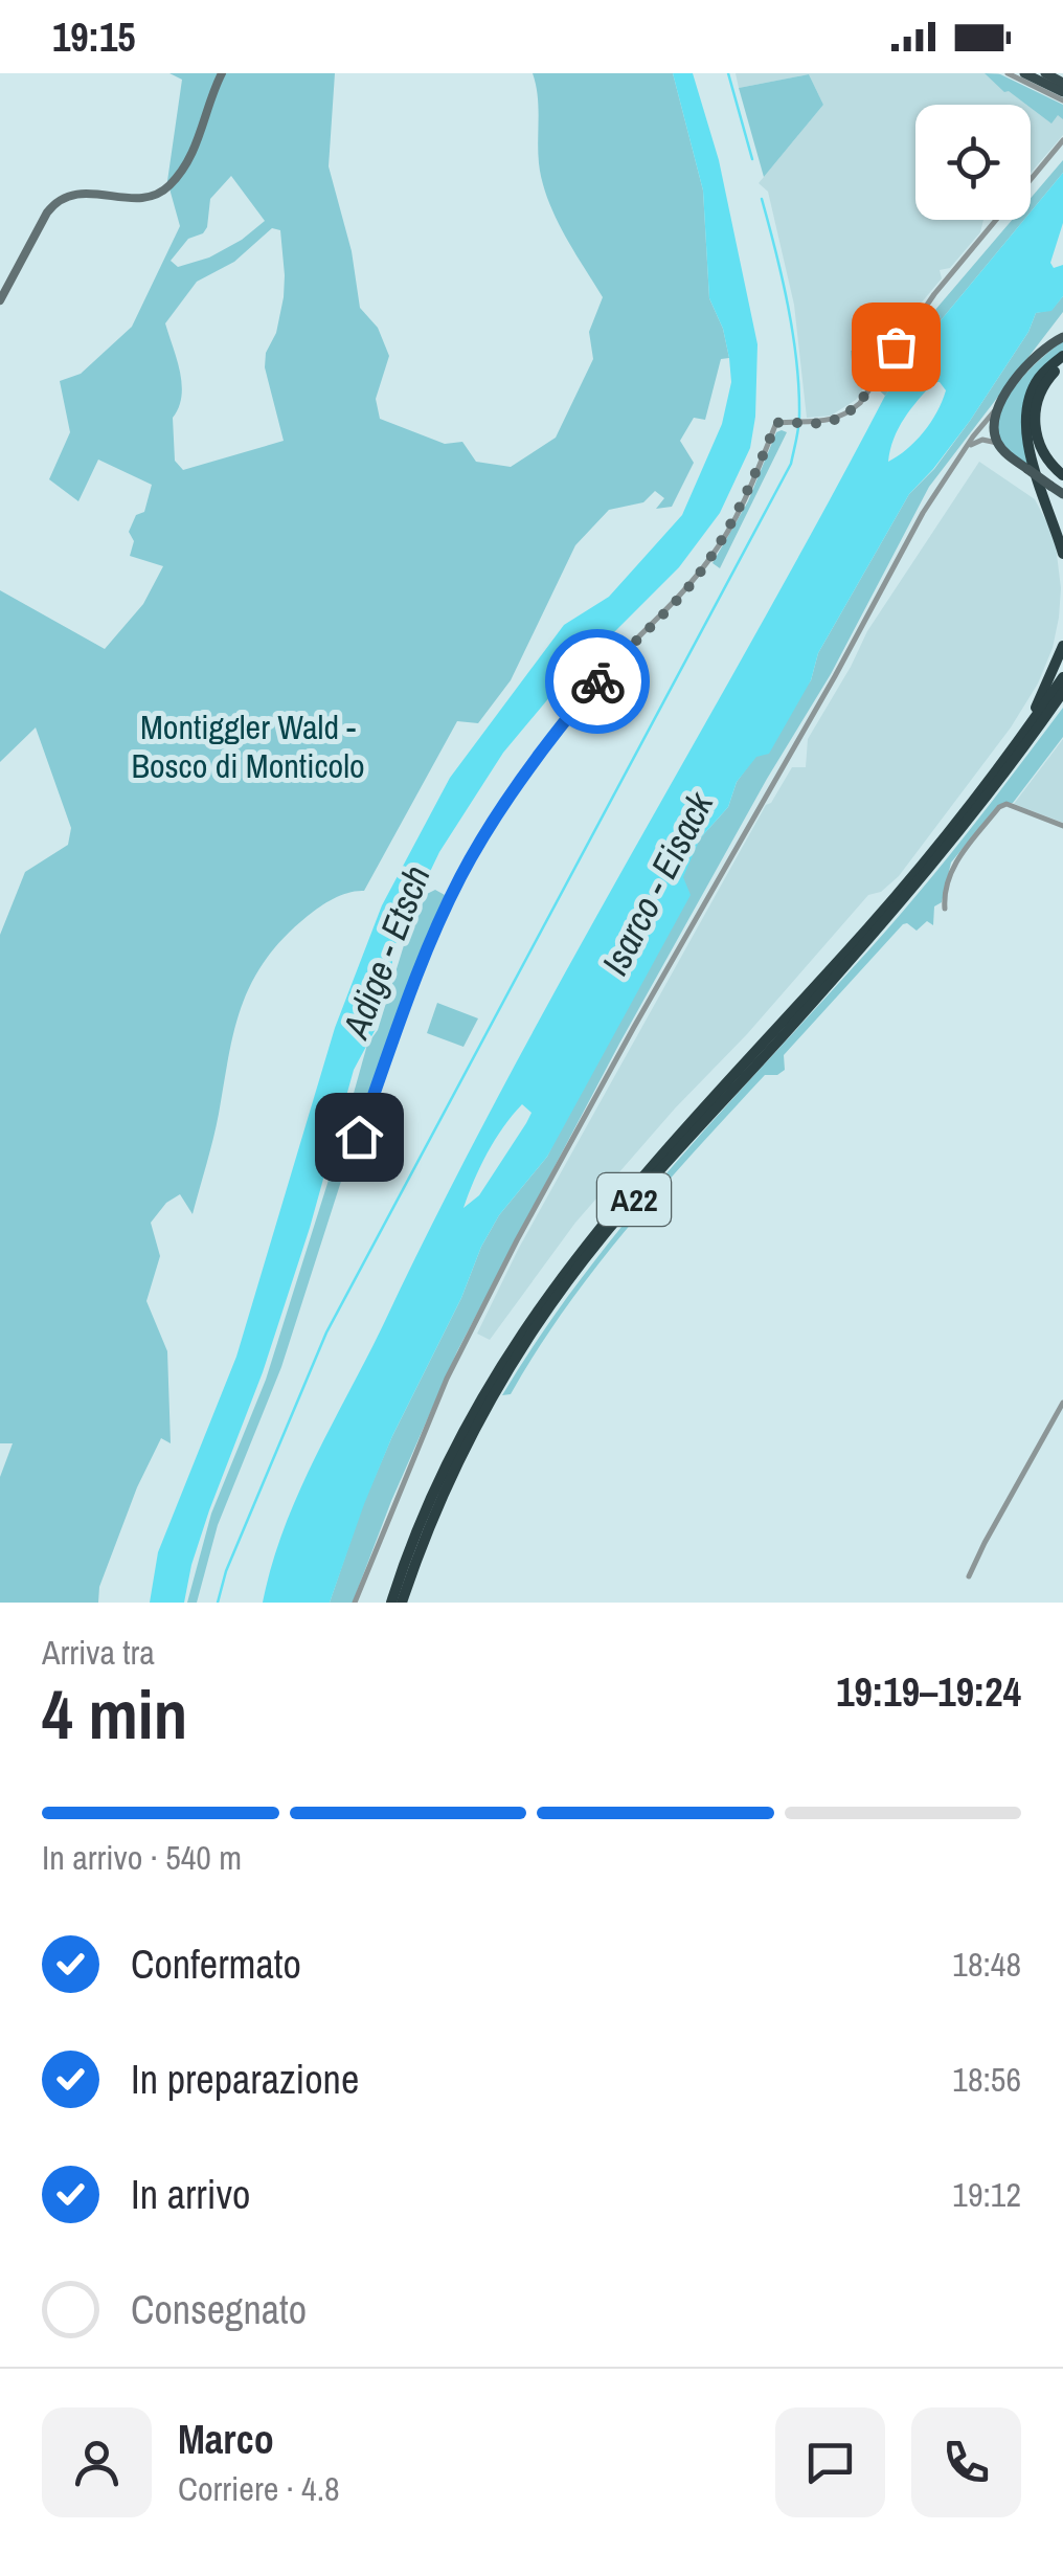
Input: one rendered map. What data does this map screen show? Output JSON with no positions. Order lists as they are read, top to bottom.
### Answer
{
  "streets": {
    "highway": ["A22"]
  },
  "water": ["Isarco - Eisack", "Adige - Etsch"],
  "parks": ["Montiggler Wald - Bosco di Monticolo"],
  "page": {
    "status": "19:15",
    "heading": ["4 min", "Arriva tra", "19:19–19:24"],
    "panel": ["Marco", "Corriere · 4.8"],
    "bar": "In arrivo · 540 m",
    "list": [
      ["Confermato", "18:48"],
      ["In preparazione", "18:56"],
      ["In arrivo", "19:12"],
      "Consegnato"
    ]
  }
}
